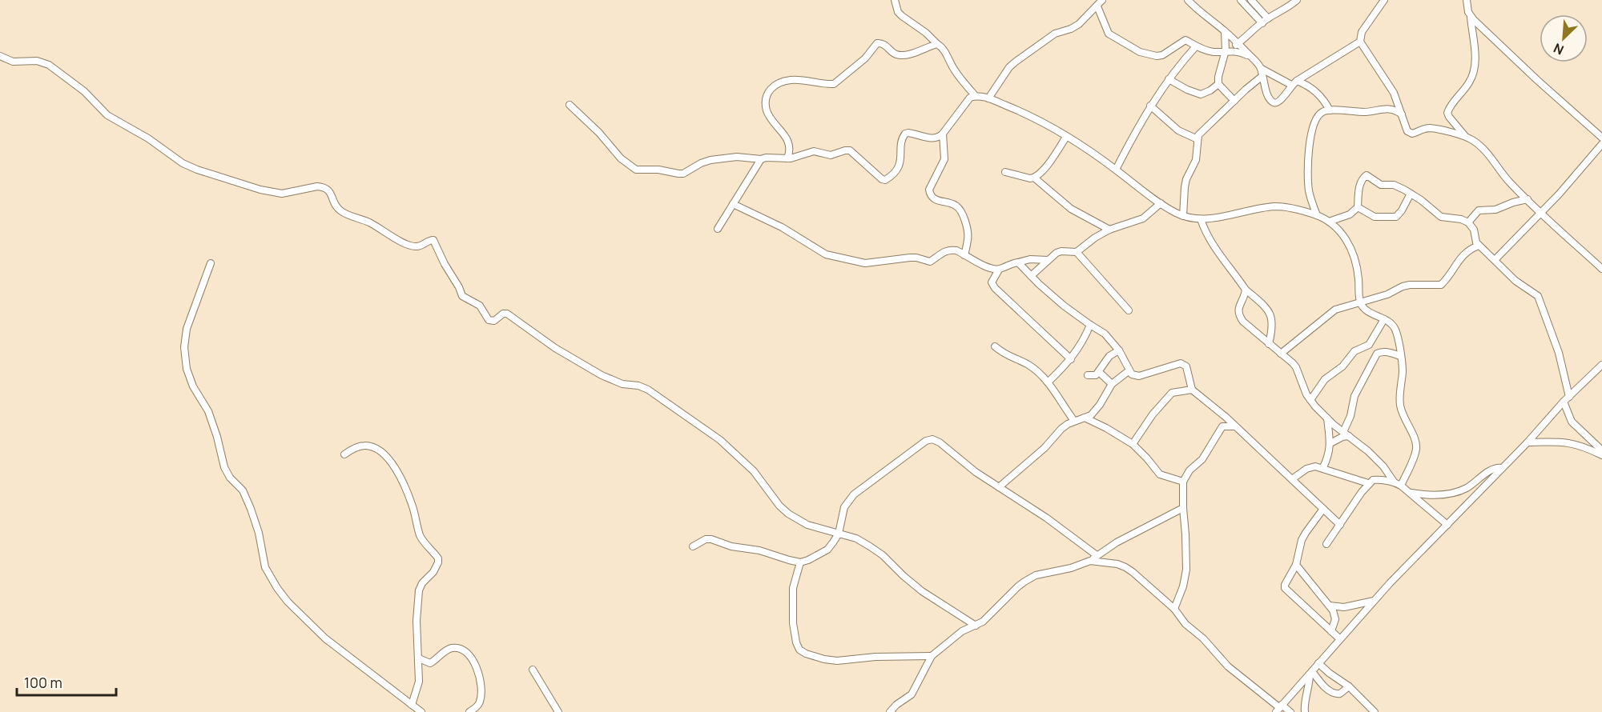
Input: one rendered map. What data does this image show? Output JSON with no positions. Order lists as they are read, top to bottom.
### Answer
{
  "scale_bar": "100 m",
  "north": "bottom left"
}
